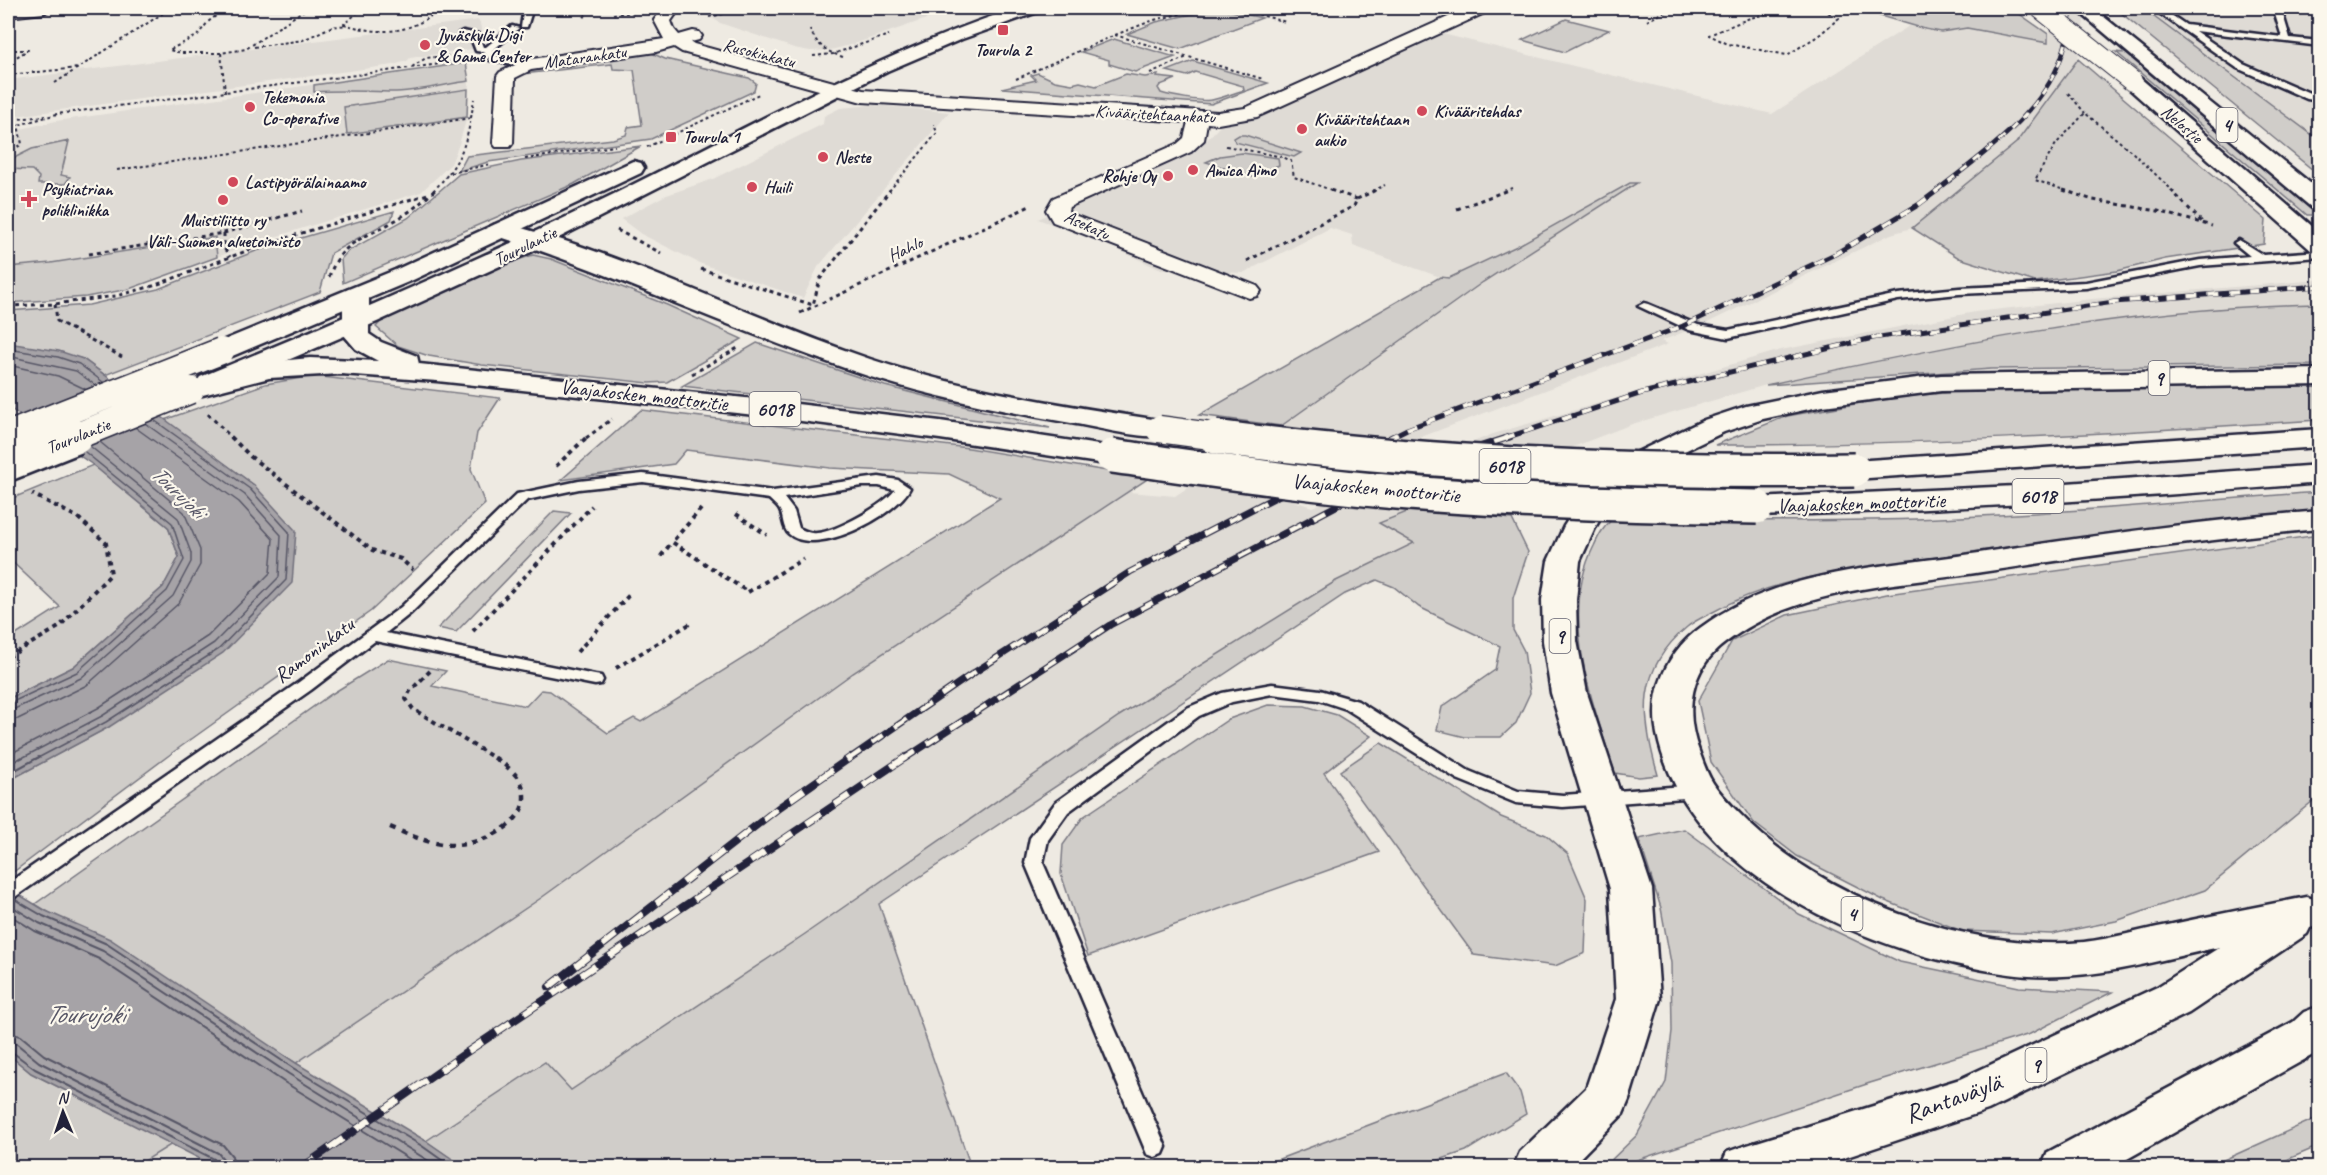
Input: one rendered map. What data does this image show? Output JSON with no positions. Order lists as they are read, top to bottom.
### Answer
{
  "streets": {
    "main road": [
      "Nelostie",
      "4",
      "Tourulantie",
      "9",
      "Vaajakosken moottoritie",
      "6018",
      "Rantaväylä"
    ],
    "street": [
      "Rusokinkatu",
      "Matarankatu",
      "Kivääritehtaankatu",
      "Asekatu"
    ],
    "lane": ["Ramoninkatu"],
    "path": ["Hahlo"]
  },
  "crossings": [
    ["Rusokinkatu", "Matarankatu"],
    ["Rusokinkatu", "Kivääritehtaankatu"],
    ["Rusokinkatu", "Tourulantie"],
    ["Kivääritehtaankatu", "Asekatu"],
    ["Kivääritehtaankatu", "Tourulantie"],
    ["4", "Rantaväylä"],
    ["Tourulantie", "Vaajakosken moottoritie"],
    ["Tourulantie", "6018"],
    ["Vaajakosken moottoritie", "6018"]
  ],
  "water": ["Tourujoki"],
  "places": {
    "transit": ["Tourula 2", "Tourula 1"],
    "other": [
      "Jyväskylä Digi & Game Center",
      "Tekemonia Co-operative",
      "Kivääritehdas",
      "Kivääritehtaan aukio",
      "Neste",
      "Amica Aimo",
      "Rohje Oy",
      "Lastipyörälainaamo",
      "Huili",
      "Muistiliitto ry Väli-Suomen aluetoimisto"
    ],
    "health": ["Psykiatrian poliklinikka"]
  },
  "north": "top"
}
